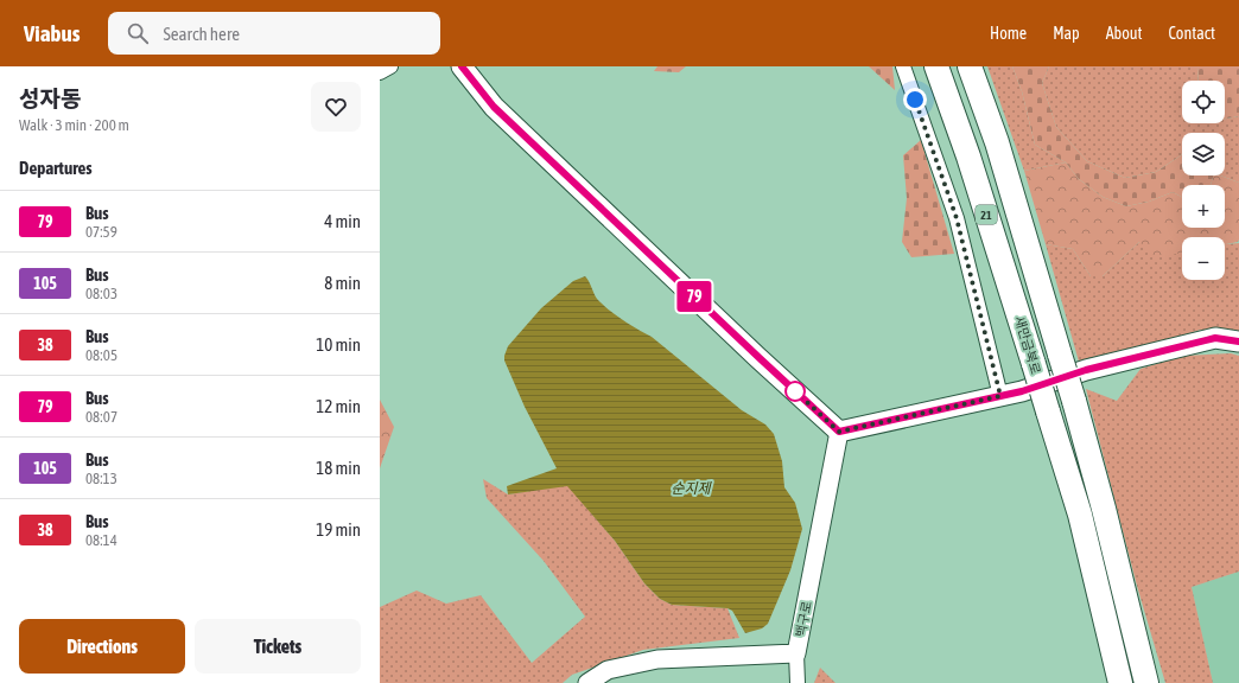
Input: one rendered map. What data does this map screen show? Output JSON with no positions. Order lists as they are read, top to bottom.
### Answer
{
  "streets": {
    "highway": ["21", "새만금북로"],
    "street": ["백구로"]
  },
  "water": ["순지제"],
  "lines": ["bus line 79"],
  "page": {
    "header": "Viabus",
    "search": "Search here",
    "nav": [
      "Home",
      "Map",
      "About",
      "Contact"
    ],
    "heading": [
      ["성자동", "Walk · 3 min · 200 m"],
      "Departures"
    ],
    "on_map": "79",
    "map_buttons": ["+", "−"],
    "list": [
      {
        "mark": "79",
        "name": "Bus",
        "note": "07:59",
        "value": "4 min"
      },
      {
        "mark": "105",
        "name": "Bus",
        "note": "08:03",
        "value": "8 min"
      },
      {
        "mark": "38",
        "name": "Bus",
        "note": "08:05",
        "value": "10 min"
      },
      {
        "mark": "79",
        "name": "Bus",
        "note": "08:07",
        "value": "12 min"
      },
      {
        "mark": "105",
        "name": "Bus",
        "note": "08:13",
        "value": "18 min"
      },
      {
        "mark": "38",
        "name": "Bus",
        "note": "08:14",
        "value": "19 min"
      }
    ],
    "buttons": ["Directions", "Tickets"]
  }
}
